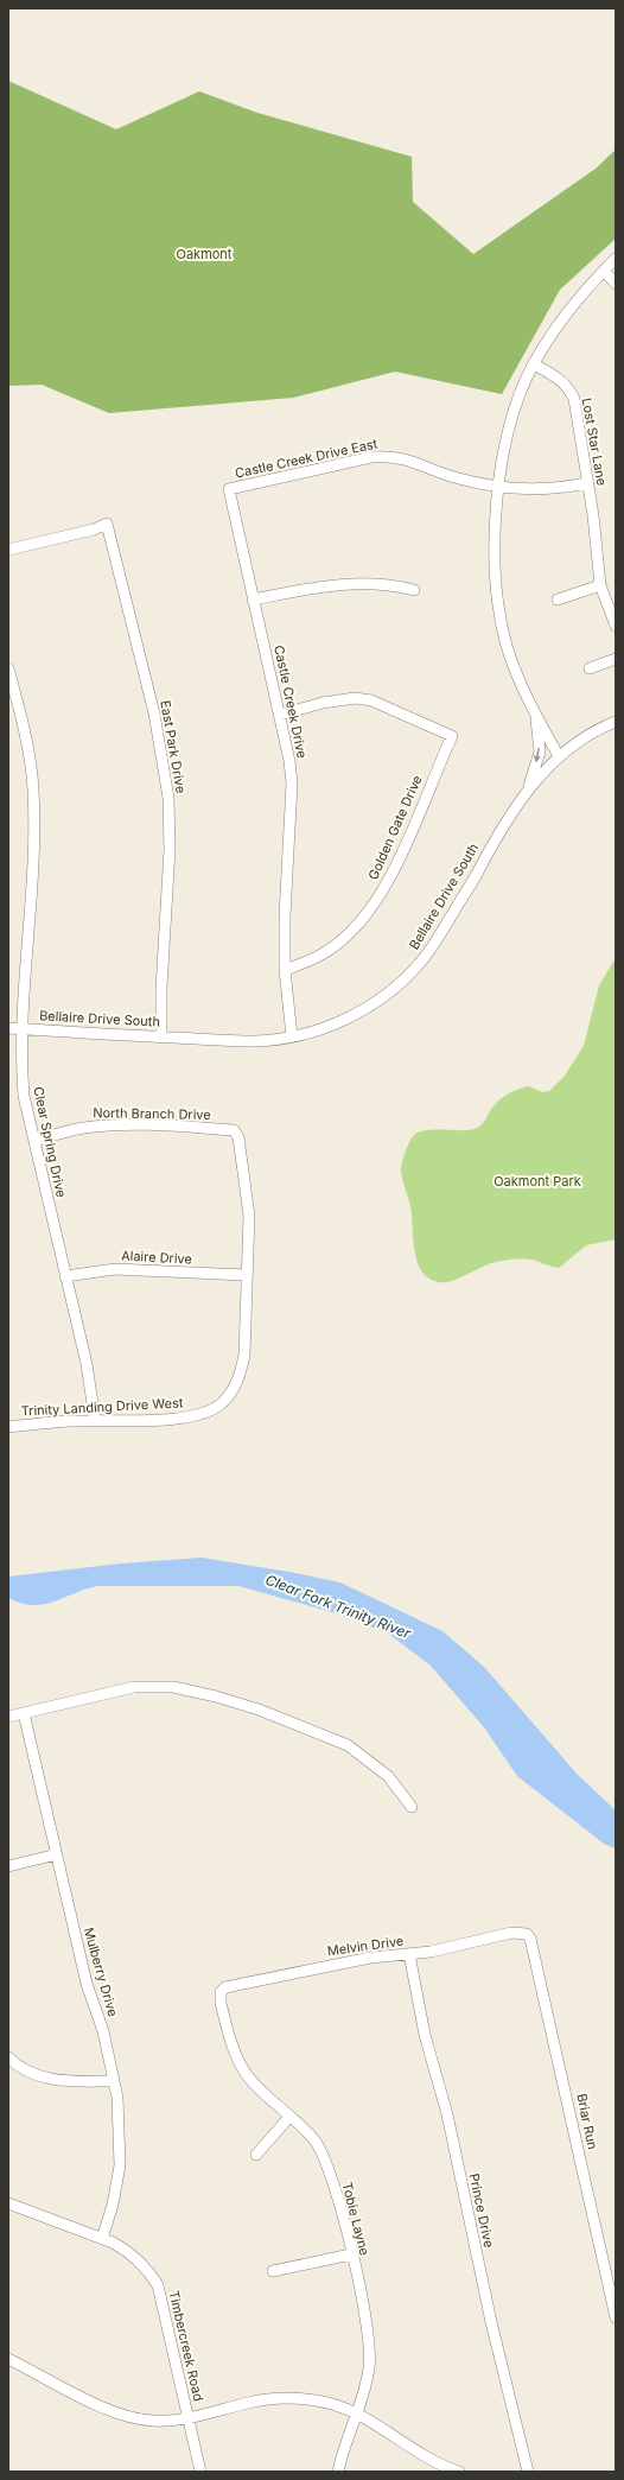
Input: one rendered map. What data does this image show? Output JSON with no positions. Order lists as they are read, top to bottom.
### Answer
{
  "streets": {
    "street": [
      "Lost Star Lane",
      "Castle Creek Drive East",
      "Castle Creek Drive",
      "East Park Drive",
      "Golden Gate Drive",
      "Bellaire Drive South",
      "North Branch Drive",
      "Clear Spring Drive",
      "Alaire Drive",
      "Trinity Landing Drive West",
      "Melvin Drive",
      "Mulberry Drive",
      "Briar Run",
      "Prince Drive",
      "Tobie Layne",
      "Timbercreek Road"
    ]
  },
  "crossings": [
    ["Lost Star Lane", "Castle Creek Drive East"],
    ["Castle Creek Drive East", "Castle Creek Drive"],
    ["Castle Creek Drive", "Golden Gate Drive"],
    ["Castle Creek Drive", "Bellaire Drive South"],
    ["East Park Drive", "Bellaire Drive South"],
    ["Bellaire Drive South", "Clear Spring Drive"],
    ["North Branch Drive", "Clear Spring Drive"],
    ["North Branch Drive", "Alaire Drive"],
    ["North Branch Drive", "Trinity Landing Drive West"],
    ["Clear Spring Drive", "Alaire Drive"],
    ["Clear Spring Drive", "Trinity Landing Drive West"],
    ["Alaire Drive", "Trinity Landing Drive West"],
    ["Melvin Drive", "Briar Run"],
    ["Melvin Drive", "Prince Drive"],
    ["Melvin Drive", "Tobie Layne"],
    ["Mulberry Drive", "Timbercreek Road"]
  ],
  "water": ["Clear Fork Trinity River"],
  "parks": ["Oakmont", "Oakmont Park"]
}
